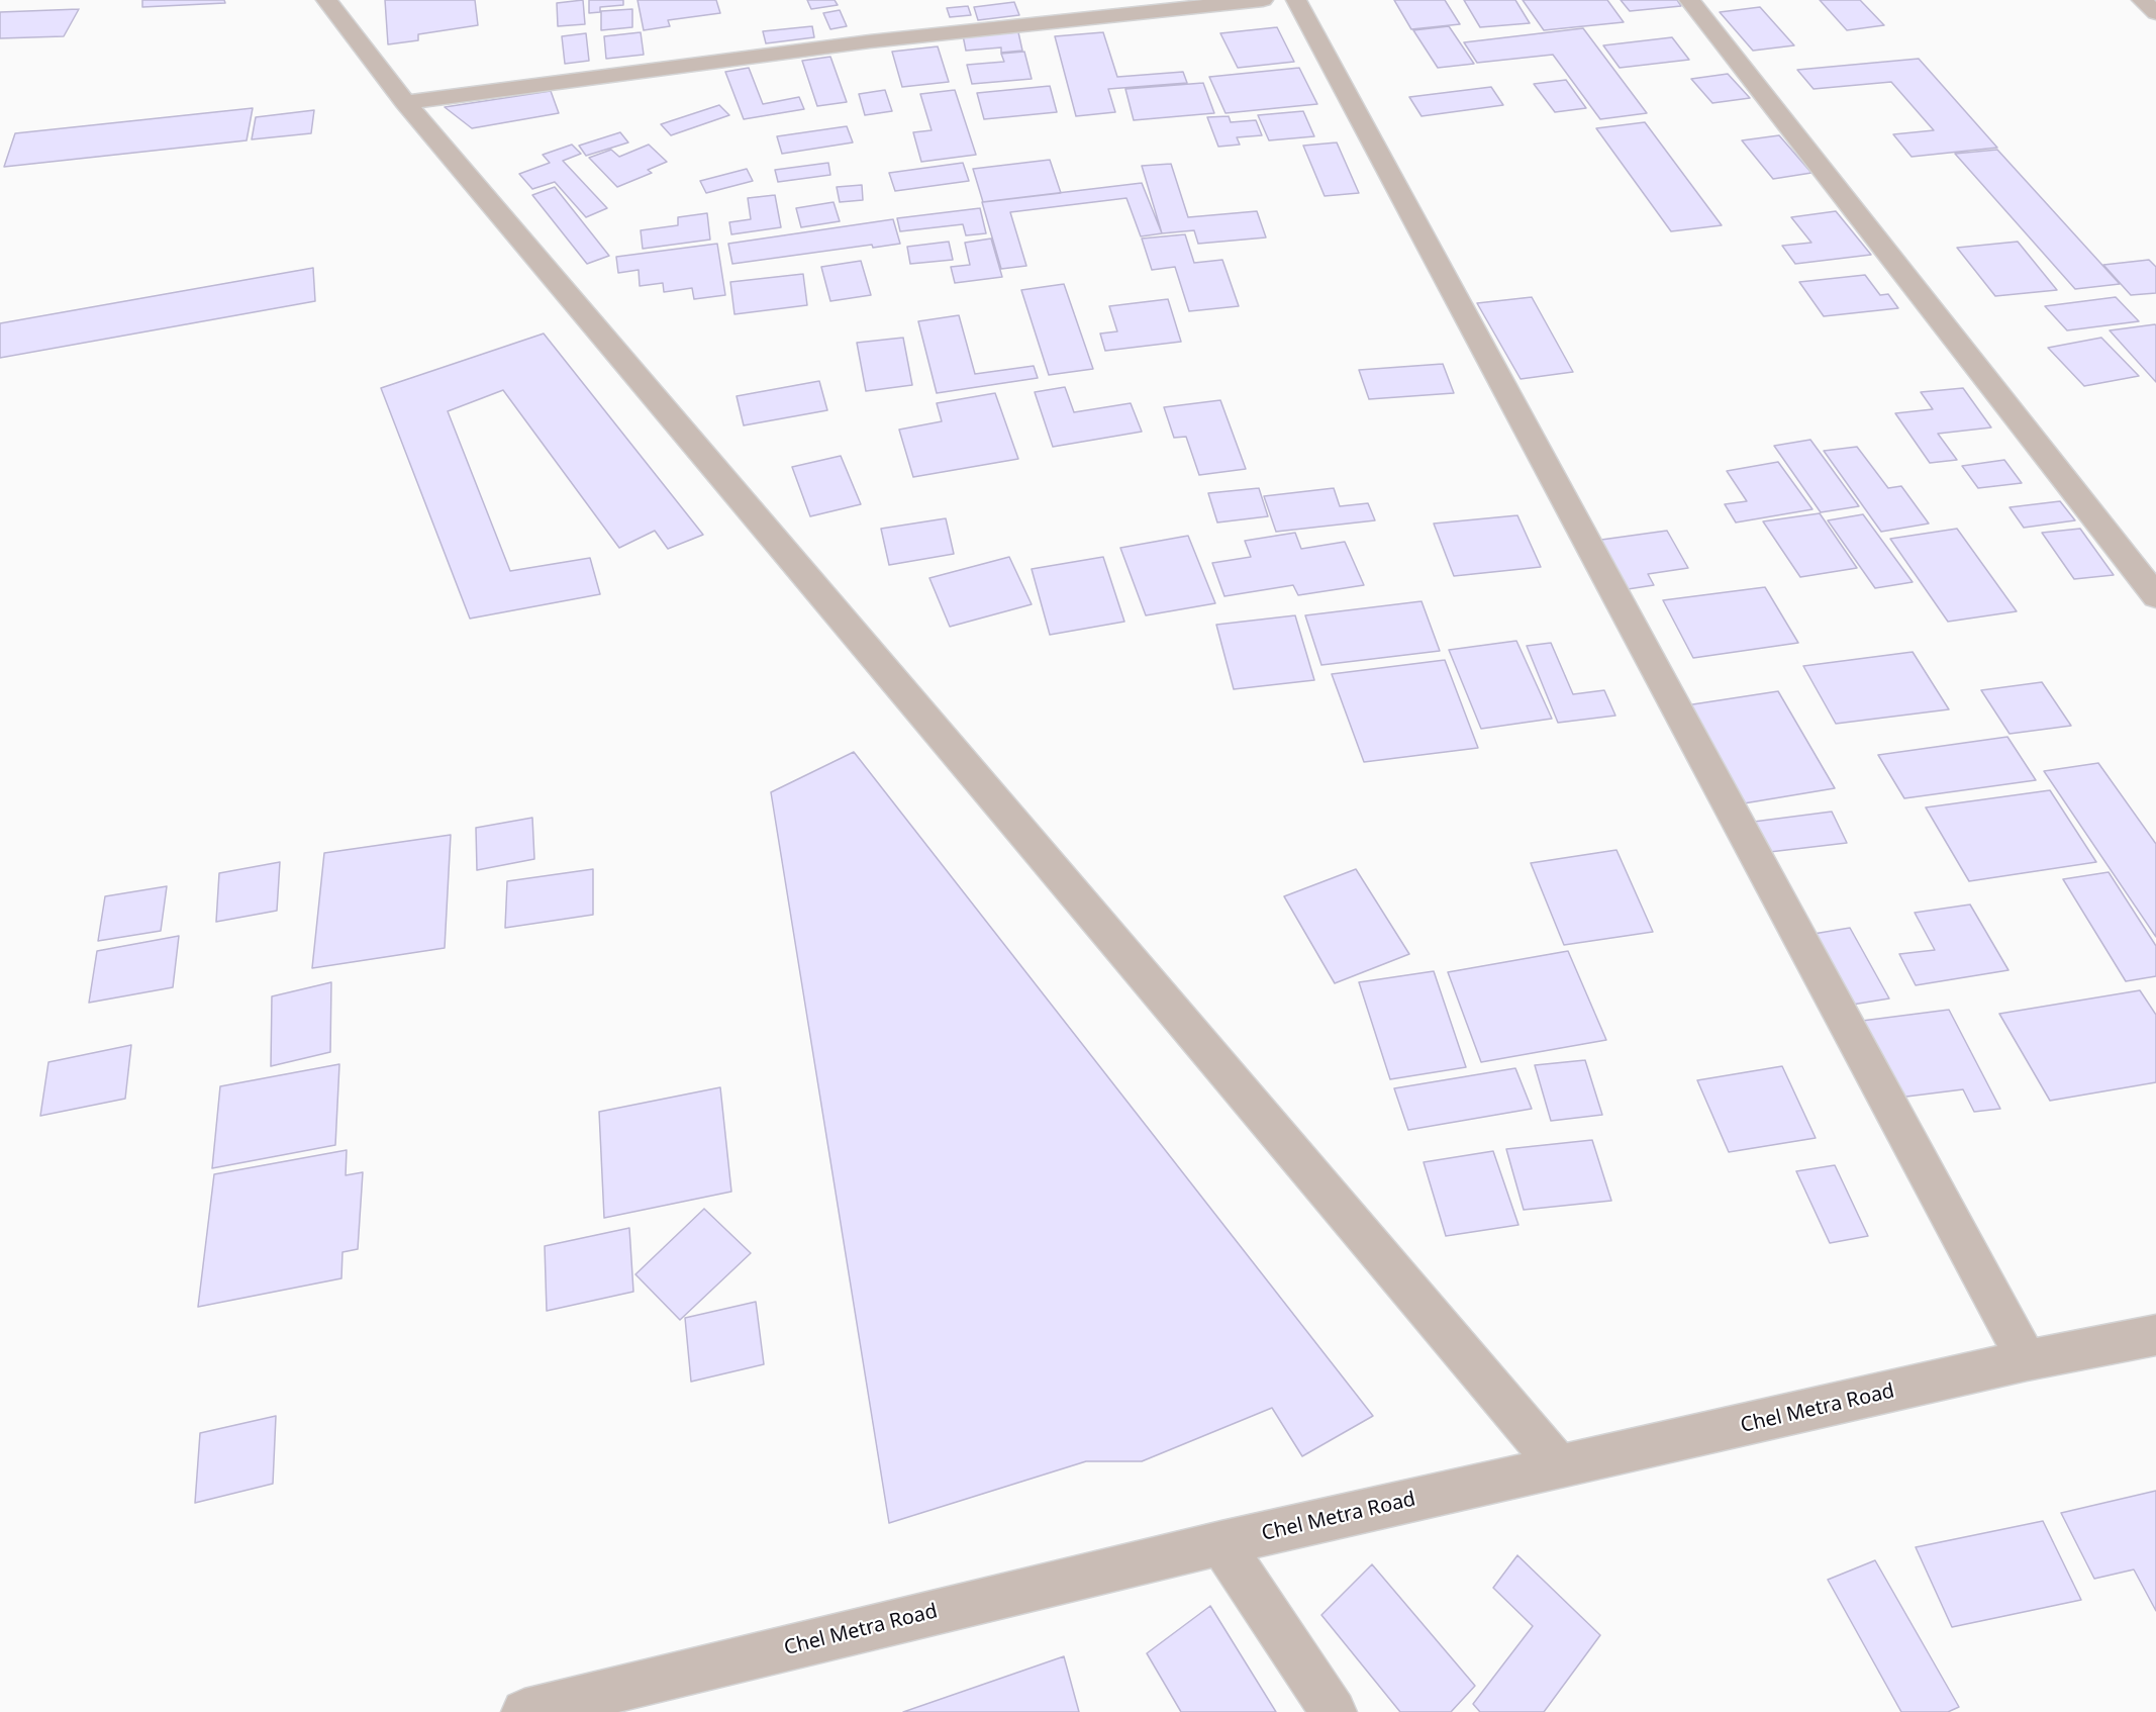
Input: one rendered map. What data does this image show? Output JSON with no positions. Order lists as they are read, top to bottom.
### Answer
{
  "streets": {
    "street": ["Chel Metra Road"]
  }
}
